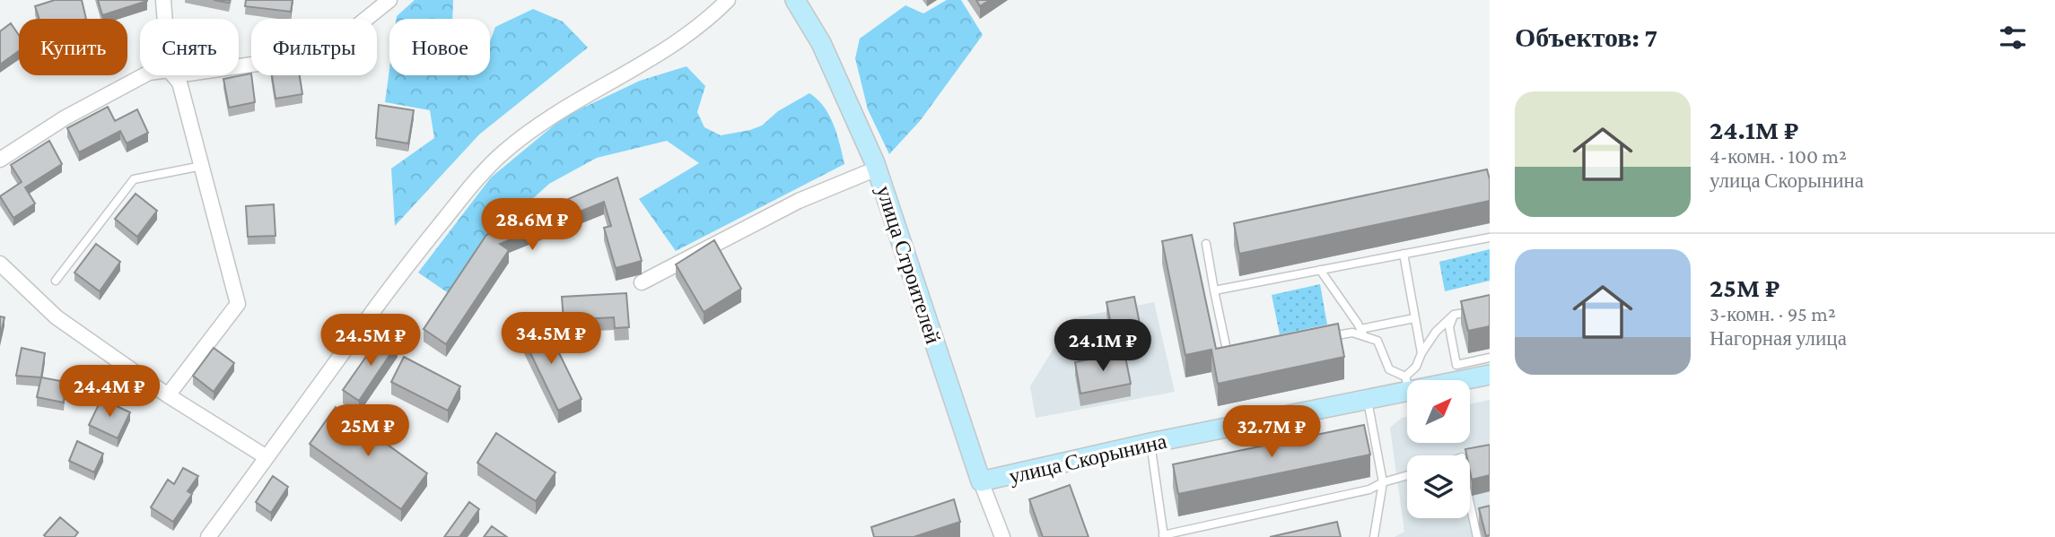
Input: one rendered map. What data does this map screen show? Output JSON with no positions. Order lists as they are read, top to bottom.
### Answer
{
  "streets": {
    "street": ["улица Строителей", "улица Скорынина"]
  },
  "crossings": [
    ["улица Строителей", "улица Скорынина"]
  ],
  "north": "top right",
  "page": {
    "heading": "Объектов: 7",
    "chip": [
      "Купить",
      "Снять",
      "Фильтры",
      "Новое"
    ],
    "list": [
      {
        "name": "24.1M ₽",
        "note": "4-комн. · 100 m² · улица Скорынина"
      },
      {
        "name": "25M ₽",
        "note": "3-комн. · 95 m² · Нагорная улица"
      }
    ],
    "price": [
      "28.6M ₽",
      "34.5M ₽",
      "24.5M ₽",
      "24.1M ₽",
      "24.4M ₽",
      "25M ₽",
      "32.7M ₽"
    ]
  }
}
